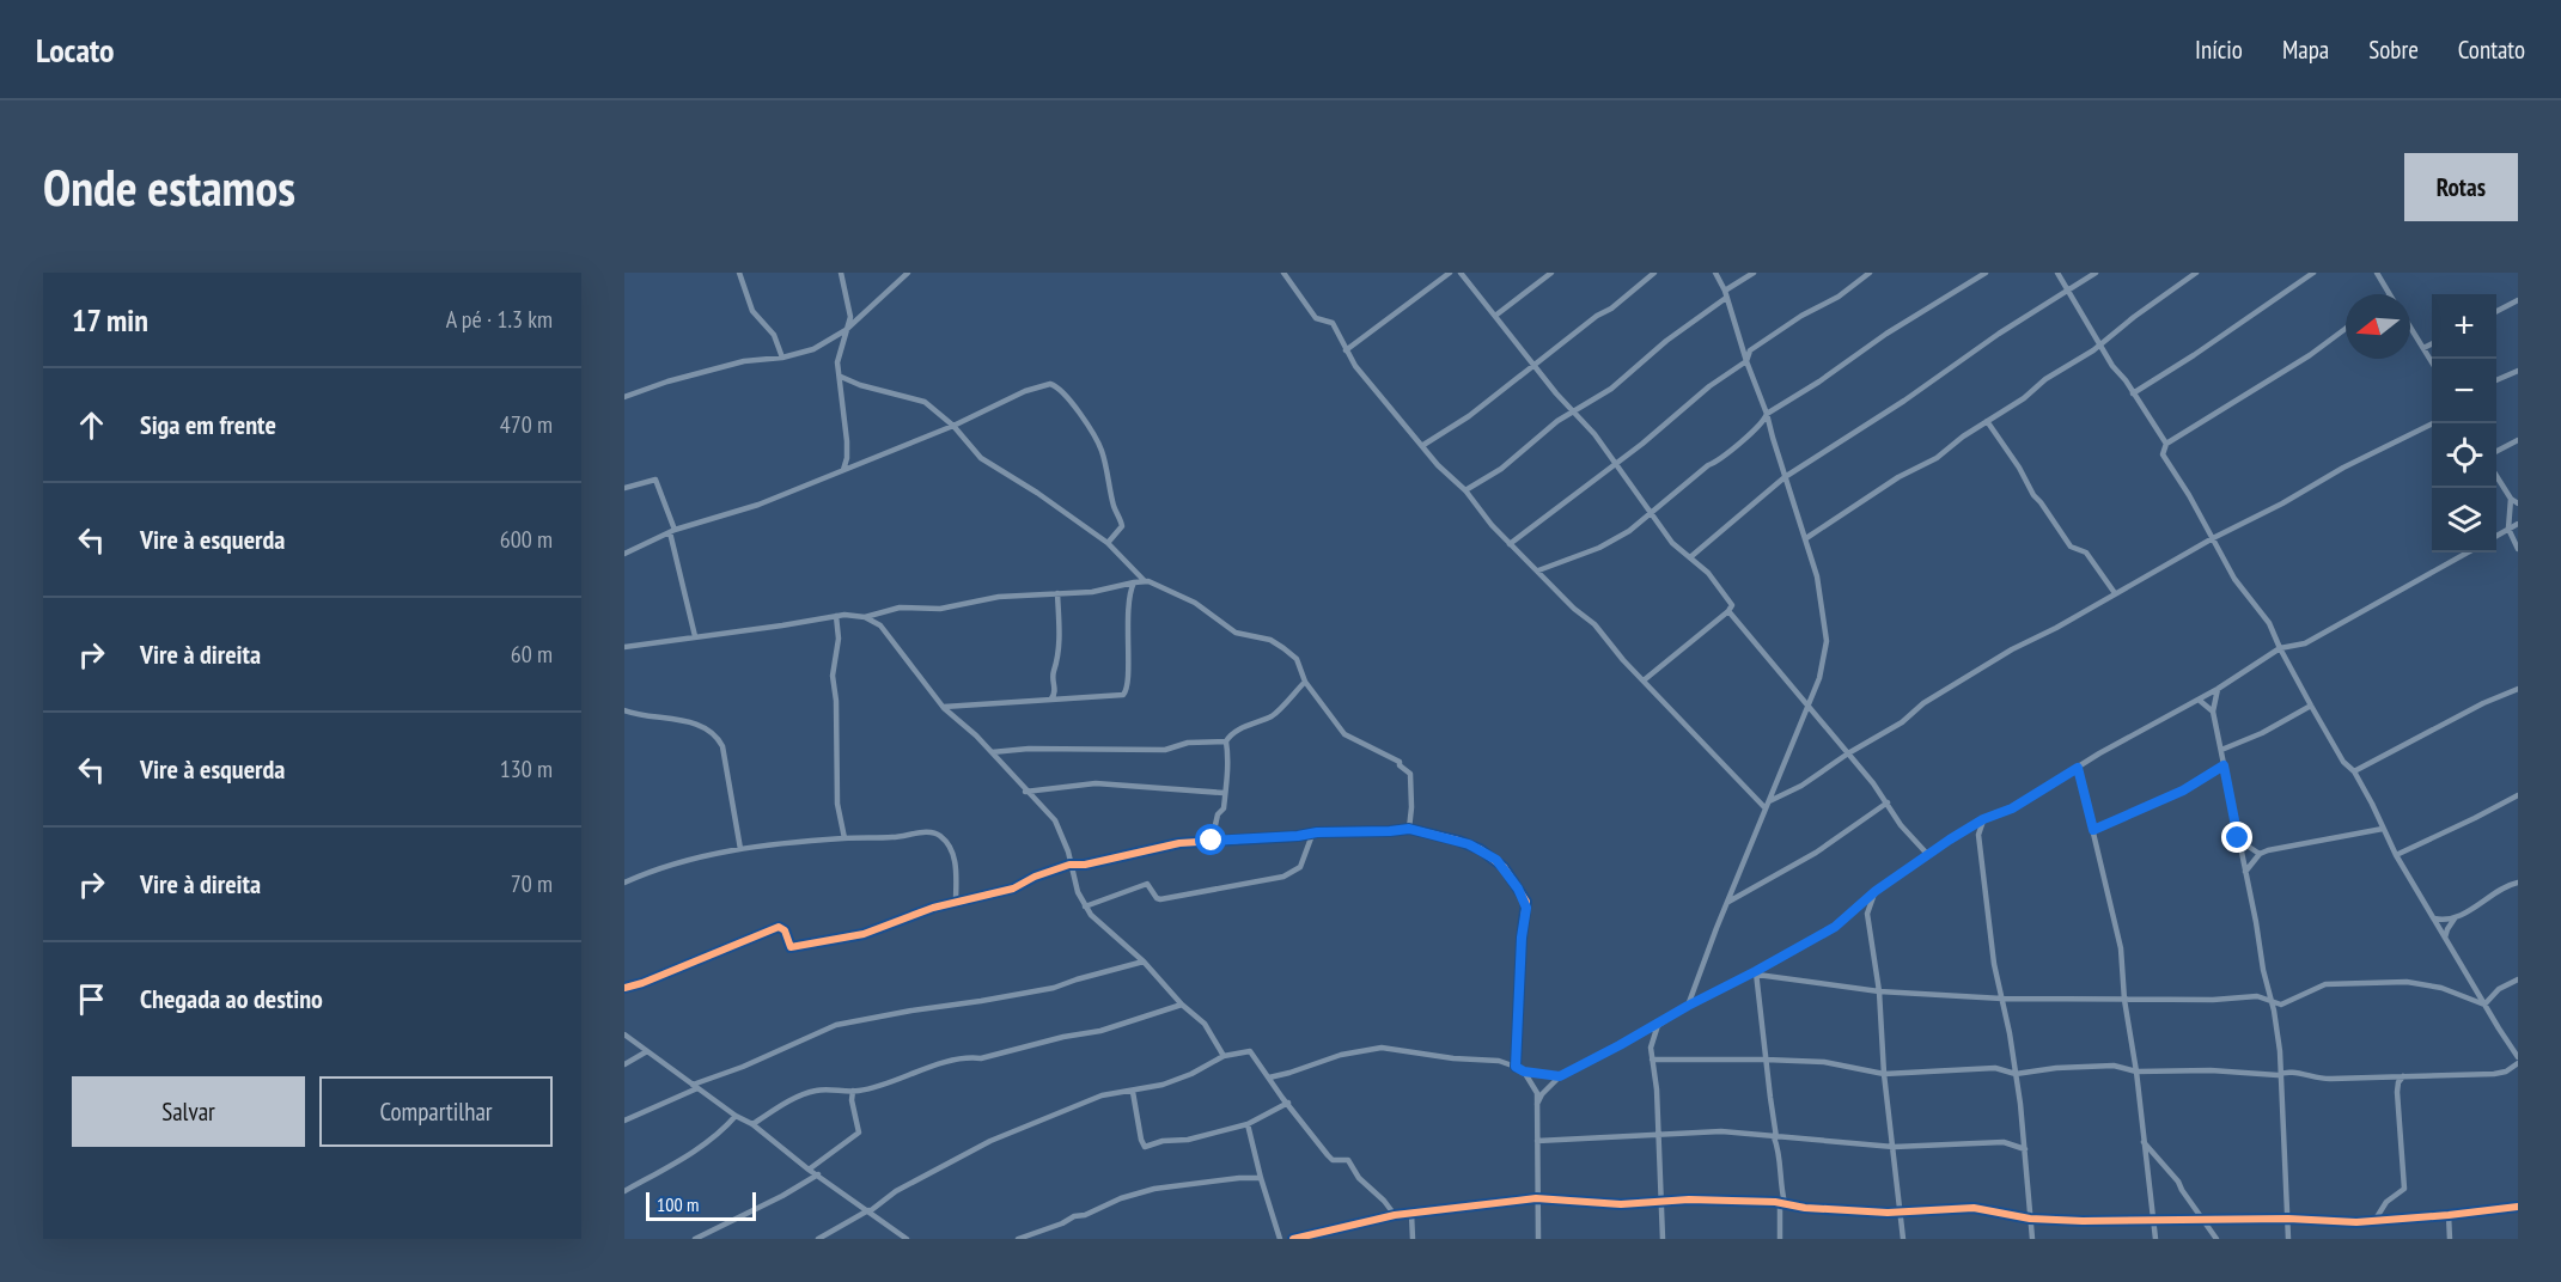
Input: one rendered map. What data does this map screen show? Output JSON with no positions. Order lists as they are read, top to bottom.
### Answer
{
  "scale_bar": "100 m",
  "north": "left",
  "page": {
    "header": "Locato",
    "nav": [
      "Início",
      "Mapa",
      "Sobre",
      "Contato"
    ],
    "buttons": [
      "Rotas",
      ["Salvar", "Compartilhar"]
    ],
    "title": "Onde estamos",
    "heading": ["17 min", "A pé · 1.3 km"],
    "map_buttons": ["+", "−"],
    "list": [
      ["Siga em frente", "470 m"],
      ["Vire à esquerda", "600 m"],
      ["Vire à direita", "60 m"],
      ["Vire à esquerda", "130 m"],
      ["Vire à direita", "70 m"],
      "Chegada ao destino"
    ],
    "scale": "100 m"
  }
}
